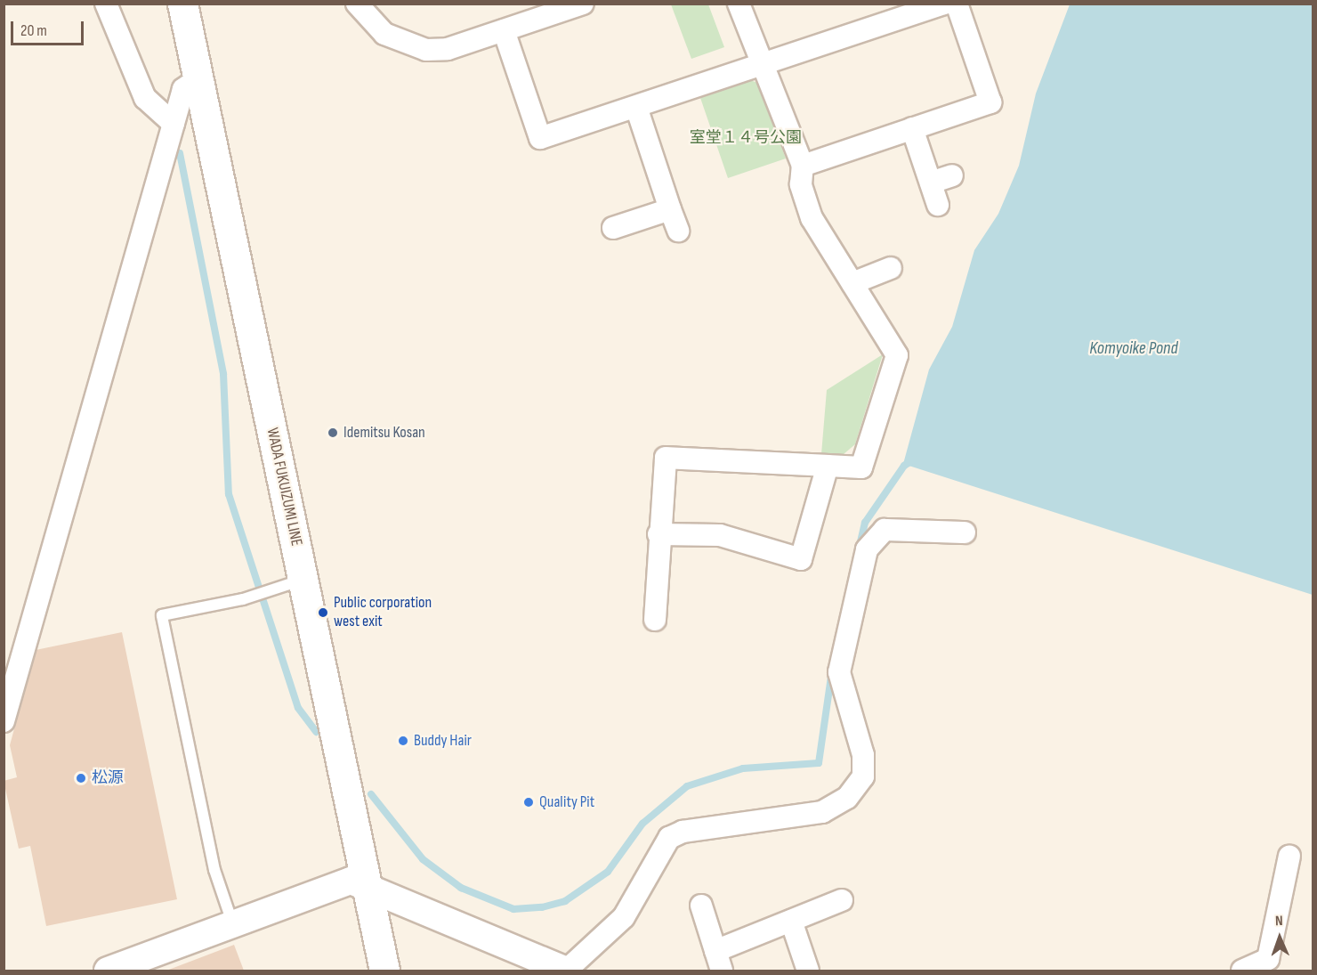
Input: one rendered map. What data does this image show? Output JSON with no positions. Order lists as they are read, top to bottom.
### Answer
{
  "streets": {
    "main road": ["WADA FUKUIZUMI LINE"]
  },
  "water": ["Komyoike Pond"],
  "parks": ["室堂１４号公園"],
  "places": [
    "Idemitsu Kosan",
    "Public corporation west exit",
    "Buddy Hair",
    "松源",
    "Quality Pit"
  ],
  "scale_bar": "20 m",
  "north": "top"
}
